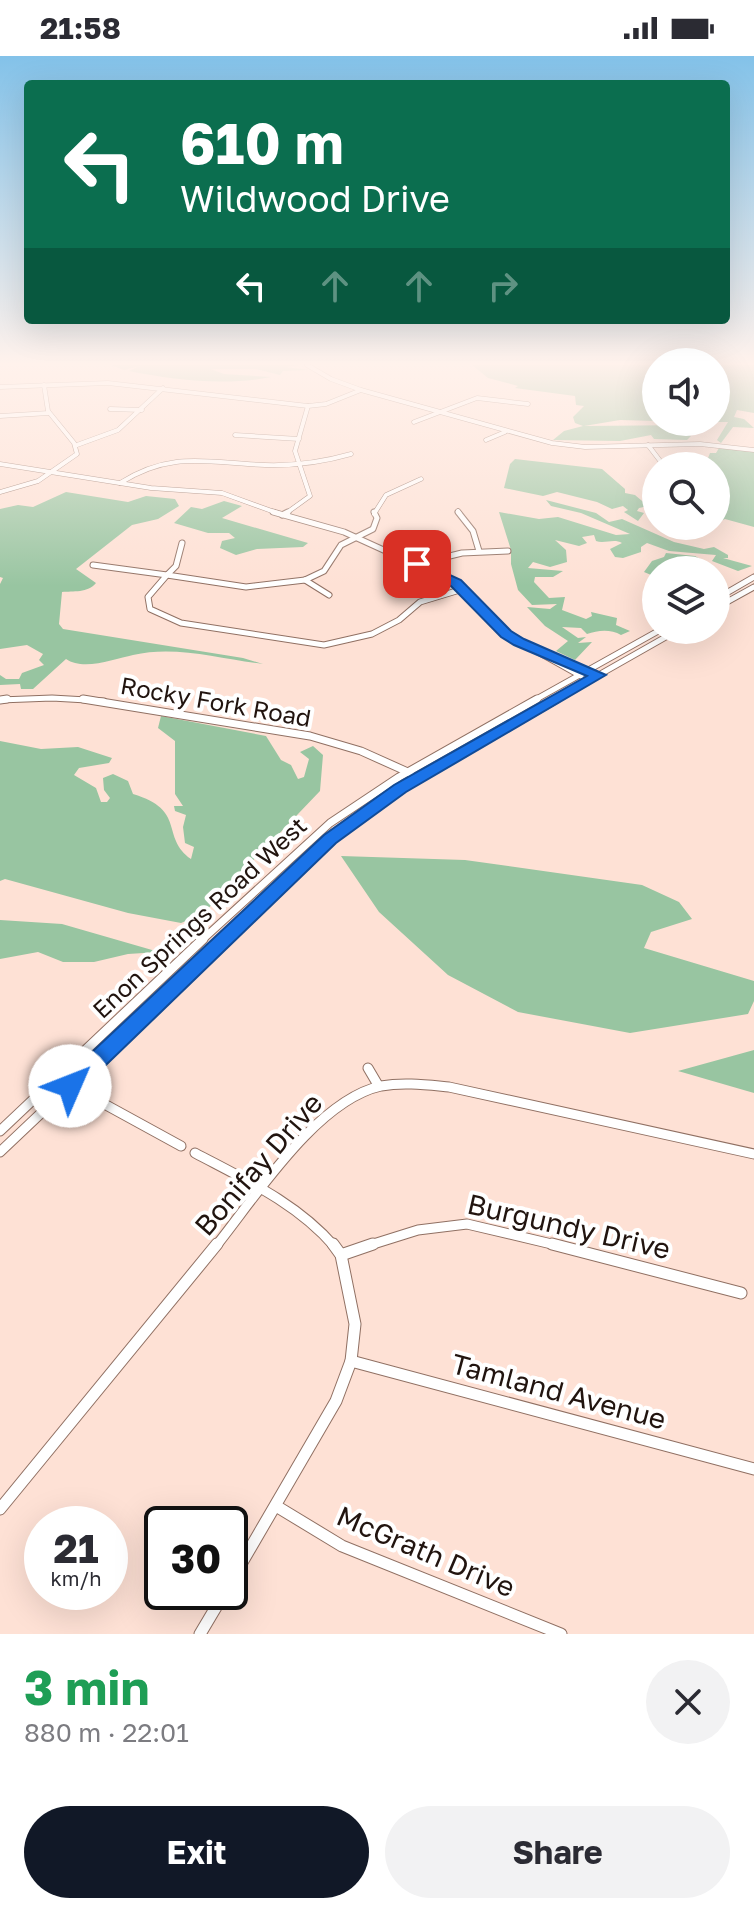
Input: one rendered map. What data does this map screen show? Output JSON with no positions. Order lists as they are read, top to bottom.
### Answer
{
  "streets": {
    "street": [
      "Rocky Fork Road",
      "Enon Springs Road West",
      "Bonifay Drive",
      "Burgundy Drive",
      "Tamland Avenue",
      "McGrath Drive"
    ]
  },
  "crossings": [
    ["Rocky Fork Road", "Enon Springs Road West"]
  ],
  "page": {
    "status": "21:58",
    "turn": ["610 m", "Wildwood Drive"],
    "speed": "21 km/h",
    "limit": "30",
    "heading": ["3 min", "880 m · 22:01"],
    "buttons": ["Exit", "Share"]
  }
}
